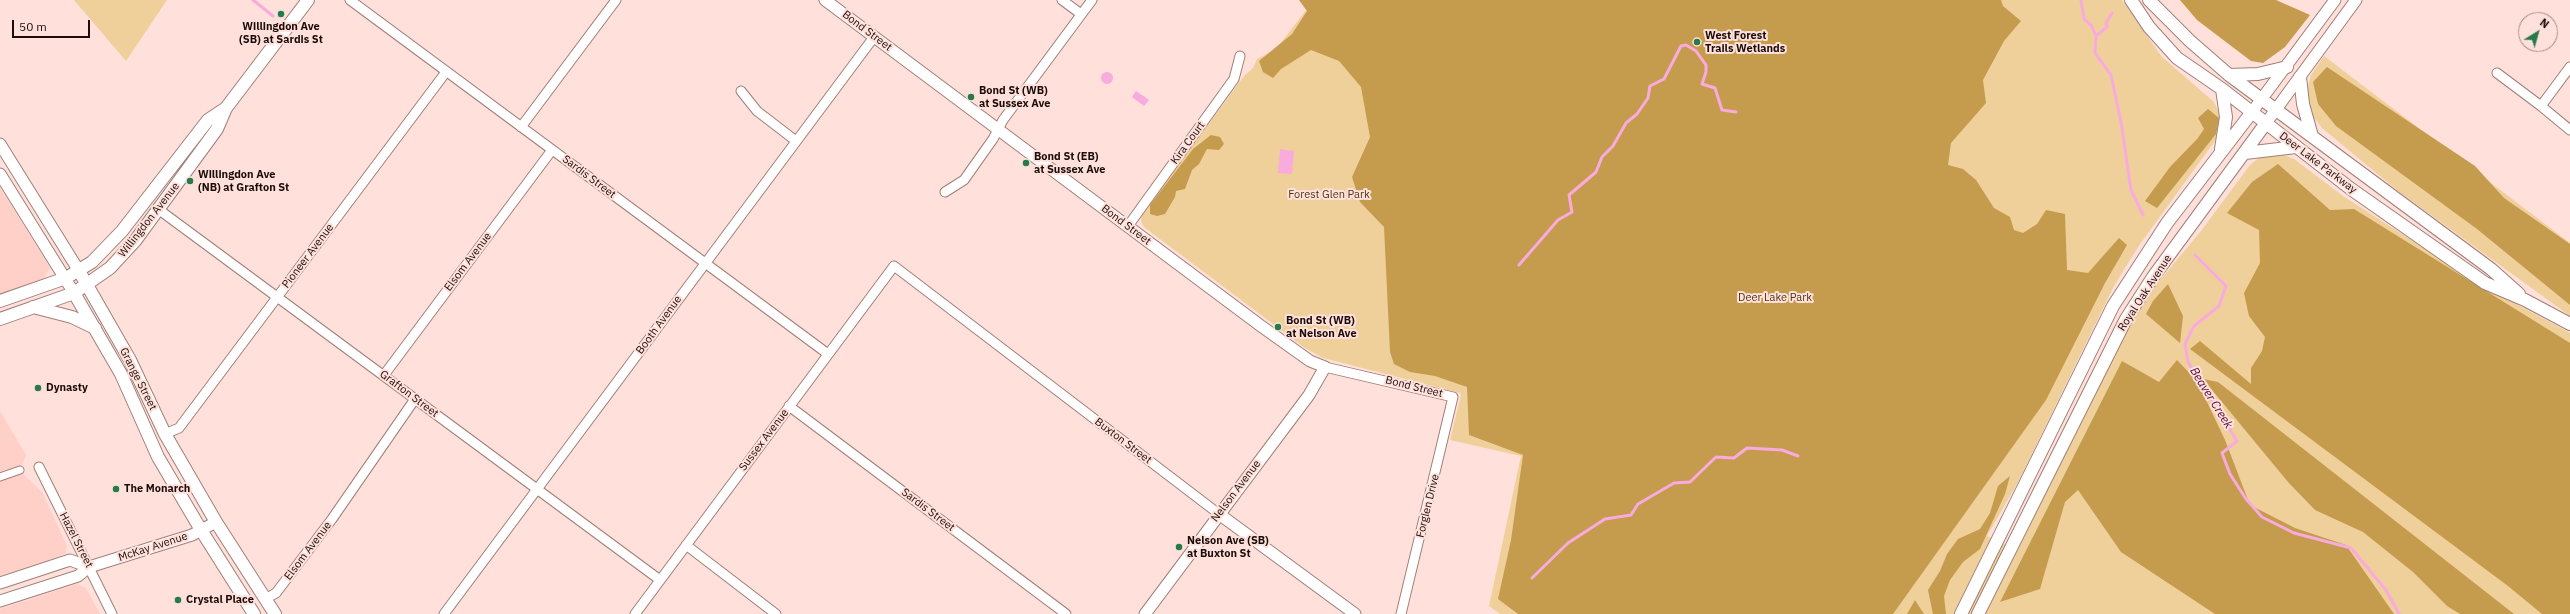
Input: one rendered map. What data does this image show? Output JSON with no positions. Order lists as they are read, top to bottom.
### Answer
{
  "streets": {
    "main road": [
      "Deer Lake Parkway",
      "Willingdon Avenue",
      "Royal Oak Avenue",
      "Grange Street"
    ],
    "street": [
      "Bond Street",
      "Kira Court",
      "Sardis Street",
      "Pioneer Avenue",
      "Elsom Avenue",
      "Booth Avenue",
      "Grafton Street",
      "Sussex Avenue",
      "Buxton Street",
      "Nelson Avenue",
      "Forglen Drive",
      "Hazel Street",
      "McKay Avenue"
    ]
  },
  "crossings": [
    ["Bond Street", "Kira Court"],
    ["Bond Street", "Booth Avenue"],
    ["Bond Street", "Nelson Avenue"],
    ["Bond Street", "Forglen Drive"],
    ["Deer Lake Parkway", "Royal Oak Avenue"],
    ["Sardis Street", "Pioneer Avenue"],
    ["Sardis Street", "Elsom Avenue"],
    ["Sardis Street", "Booth Avenue"],
    ["Sardis Street", "Sussex Avenue"],
    ["Willingdon Avenue", "Grange Street"],
    ["Willingdon Avenue", "Grafton Street"],
    ["Pioneer Avenue", "Grange Street"],
    ["Pioneer Avenue", "Grafton Street"],
    ["Elsom Avenue", "Grange Street"],
    ["Elsom Avenue", "Grafton Street"],
    ["Booth Avenue", "Grafton Street"],
    ["Grange Street", "McKay Avenue"],
    ["Grafton Street", "Sussex Avenue"],
    ["Sussex Avenue", "Buxton Street"],
    ["Buxton Street", "Nelson Avenue"],
    ["Hazel Street", "McKay Avenue"]
  ],
  "water": ["Beaver Creek"],
  "parks": ["Forest Glen Park", "Deer Lake Park"],
  "places": [
    "Willingdon Ave (SB) at Sardis St",
    "West Forest Trails Wetlands",
    "Bond St (WB) at Sussex Ave",
    "Bond St (EB) at Sussex Ave",
    "Willingdon Ave (NB) at Grafton St",
    "Bond St (WB) at Nelson Ave",
    "Dynasty",
    "The Monarch",
    "Nelson Ave (SB) at Buxton St",
    "Crystal Place"
  ],
  "scale_bar": "50 m",
  "north": "top right"
}
